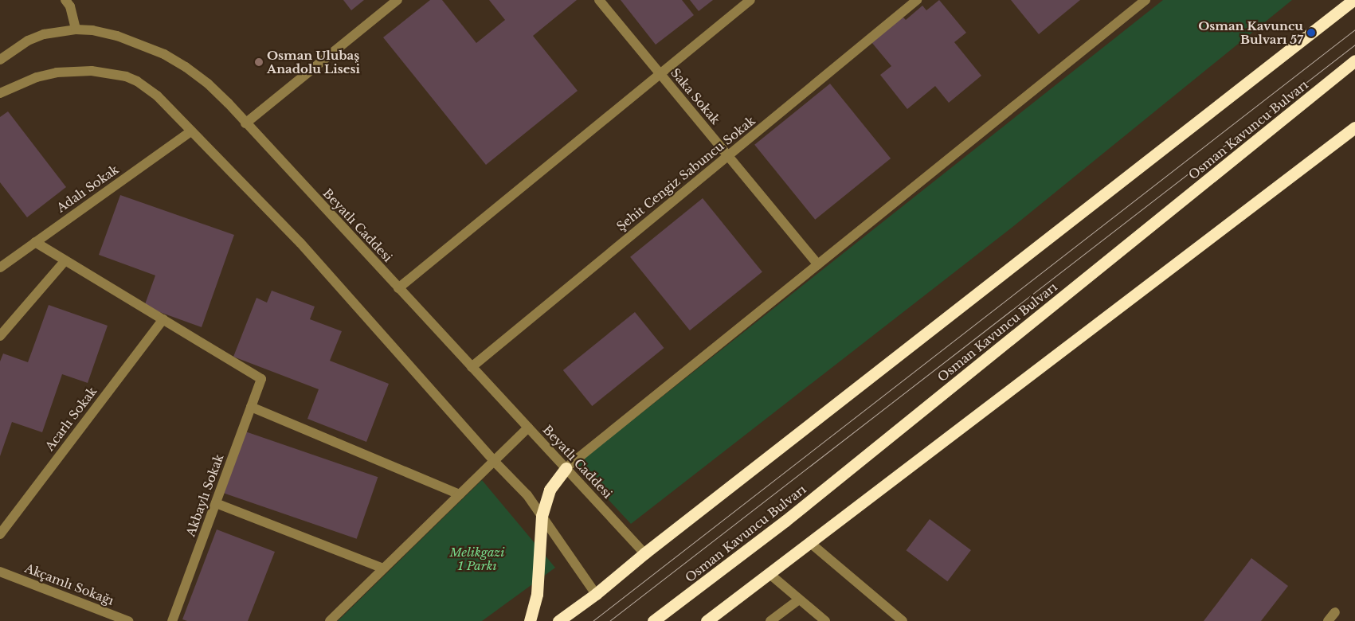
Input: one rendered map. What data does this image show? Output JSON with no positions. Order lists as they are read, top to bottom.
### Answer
{
  "streets": {
    "highway": ["Osman Kavuncu Bulvarı"],
    "street": [
      "Saka Sokak",
      "Şehit Cengiz Sabuncu Sokak",
      "Adalı Sokak",
      "Beyatlı Caddesi",
      "Acarlı Sokak",
      "Akbaylı Sokak",
      "Akçamlı Sokağı"
    ]
  },
  "crossings": [
    ["Saka Sokak", "Şehit Cengiz Sabuncu Sokak"],
    ["Şehit Cengiz Sabuncu Sokak", "Beyatlı Caddesi"],
    ["Acarlı Sokak", "Akbaylı Sokak"]
  ],
  "parks": ["Melikgazi 1 Parkı"],
  "places": ["Osman Kavuncu Bulvarı 57", "Osman Ulubaş Anadolu Lisesi"]
}
